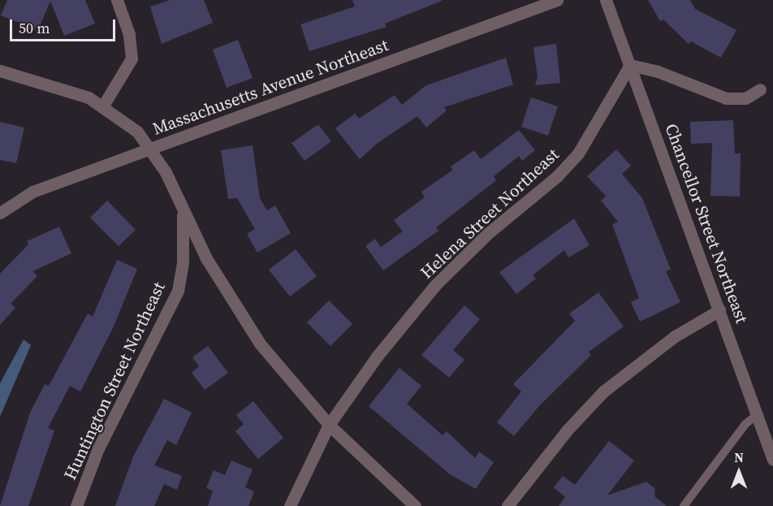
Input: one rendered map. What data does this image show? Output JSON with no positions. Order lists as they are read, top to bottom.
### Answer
{
  "streets": {
    "street": [
      "Massachusetts Avenue Northeast",
      "Helena Street Northeast",
      "Chancellor Street Northeast",
      "Huntington Street Northeast"
    ]
  },
  "crossings": [
    ["Helena Street Northeast", "Chancellor Street Northeast"]
  ],
  "scale_bar": "50 m",
  "north": "top"
}
